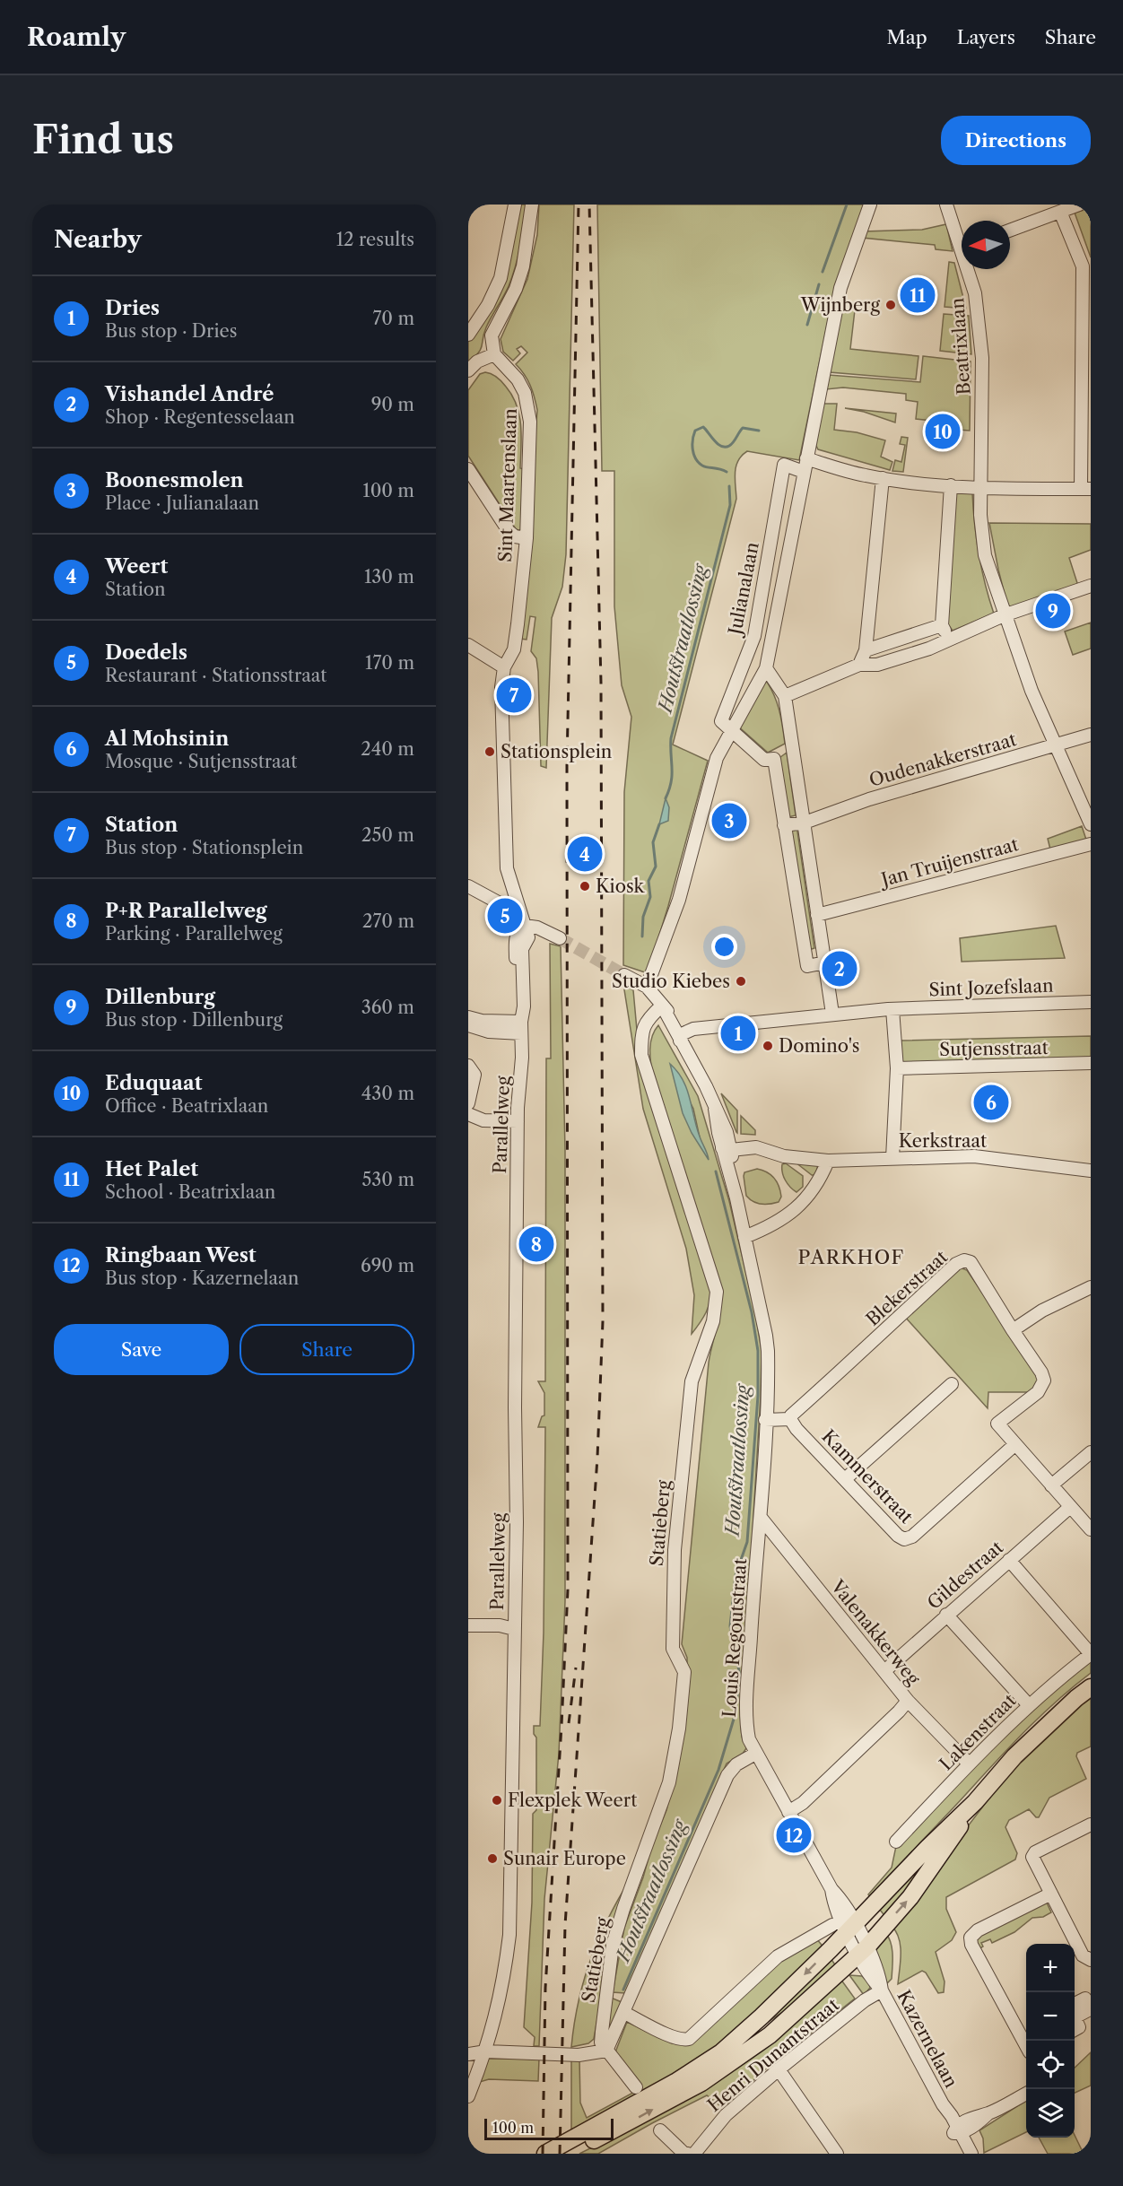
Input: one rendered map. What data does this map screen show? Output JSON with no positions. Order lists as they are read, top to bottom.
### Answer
{
  "streets": {
    "street": [
      "Beatrixlaan",
      "Sint Maartenslaan",
      "Julianalaan",
      "Oudenakkerstraat",
      "Jan Truijenstraat",
      "Sint Jozefslaan",
      "Sutjensstraat",
      "Parallelweg",
      "Kerkstraat",
      "Blekerstraat",
      "Kammerstraat",
      "Statieberg",
      "Gildestraat",
      "Valenakkerweg",
      "Louis Regoutstraat",
      "Lakenstraat",
      "Kazernelaan",
      "Henri Dunantstraat"
    ]
  },
  "crossings": [
    ["Beatrixlaan", "Oudenakkerstraat"],
    ["Julianalaan", "Louis Regoutstraat"],
    ["Sint Jozefslaan", "Louis Regoutstraat"],
    ["Kerkstraat", "Louis Regoutstraat"],
    ["Blekerstraat", "Kammerstraat"],
    ["Statieberg", "Louis Regoutstraat"],
    ["Gildestraat", "Valenakkerweg"],
    ["Valenakkerweg", "Louis Regoutstraat"],
    ["Valenakkerweg", "Lakenstraat"],
    ["Louis Regoutstraat", "Kazernelaan"],
    ["Kazernelaan", "Henri Dunantstraat"]
  ],
  "districts": ["PARKHOF"],
  "water": ["Houtstraatlossing"],
  "places": [
    "Wijnberg",
    "Stationsplein",
    "Kiosk",
    "Studio Kiebes",
    "Domino's",
    "Flexplek Weert",
    "Sunair Europe"
  ],
  "scale_bar": "100 m",
  "north": "left",
  "page": {
    "header": "Roamly",
    "nav": ["Map", "Layers", "Share"],
    "buttons": [
      "Directions",
      ["Save", "Share"]
    ],
    "title": "Find us",
    "heading": ["Nearby", "12 results"],
    "list": [
      {
        "mark": "1",
        "name": "Dries",
        "note": "Bus stop · Dries",
        "value": "70 m"
      },
      {
        "mark": "2",
        "name": "Vishandel André",
        "note": "Shop · Regentesselaan",
        "value": "90 m"
      },
      {
        "mark": "3",
        "name": "Boonesmolen",
        "note": "Place · Julianalaan",
        "value": "100 m"
      },
      {
        "mark": "4",
        "name": "Weert",
        "note": "Station",
        "value": "130 m"
      },
      {
        "mark": "5",
        "name": "Doedels",
        "note": "Restaurant · Stationsstraat",
        "value": "170 m"
      },
      {
        "mark": "6",
        "name": "Al Mohsinin",
        "note": "Mosque · Sutjensstraat",
        "value": "240 m"
      },
      {
        "mark": "7",
        "name": "Station",
        "note": "Bus stop · Stationsplein",
        "value": "250 m"
      },
      {
        "mark": "8",
        "name": "P+R Parallelweg",
        "note": "Parking · Parallelweg",
        "value": "270 m"
      },
      {
        "mark": "9",
        "name": "Dillenburg",
        "note": "Bus stop · Dillenburg",
        "value": "360 m"
      },
      {
        "mark": "10",
        "name": "Eduquaat",
        "note": "Office · Beatrixlaan",
        "value": "430 m"
      },
      {
        "mark": "11",
        "name": "Het Palet",
        "note": "School · Beatrixlaan",
        "value": "530 m"
      },
      {
        "mark": "12",
        "name": "Ringbaan West",
        "note": "Bus stop · Kazernelaan",
        "value": "690 m"
      }
    ],
    "pins": [
      "11",
      "10",
      "9",
      "7",
      "3",
      "4",
      "5",
      "2",
      "1",
      "6",
      "8",
      "12"
    ],
    "map_buttons": ["+", "−"],
    "scale": "100 m"
  }
}
